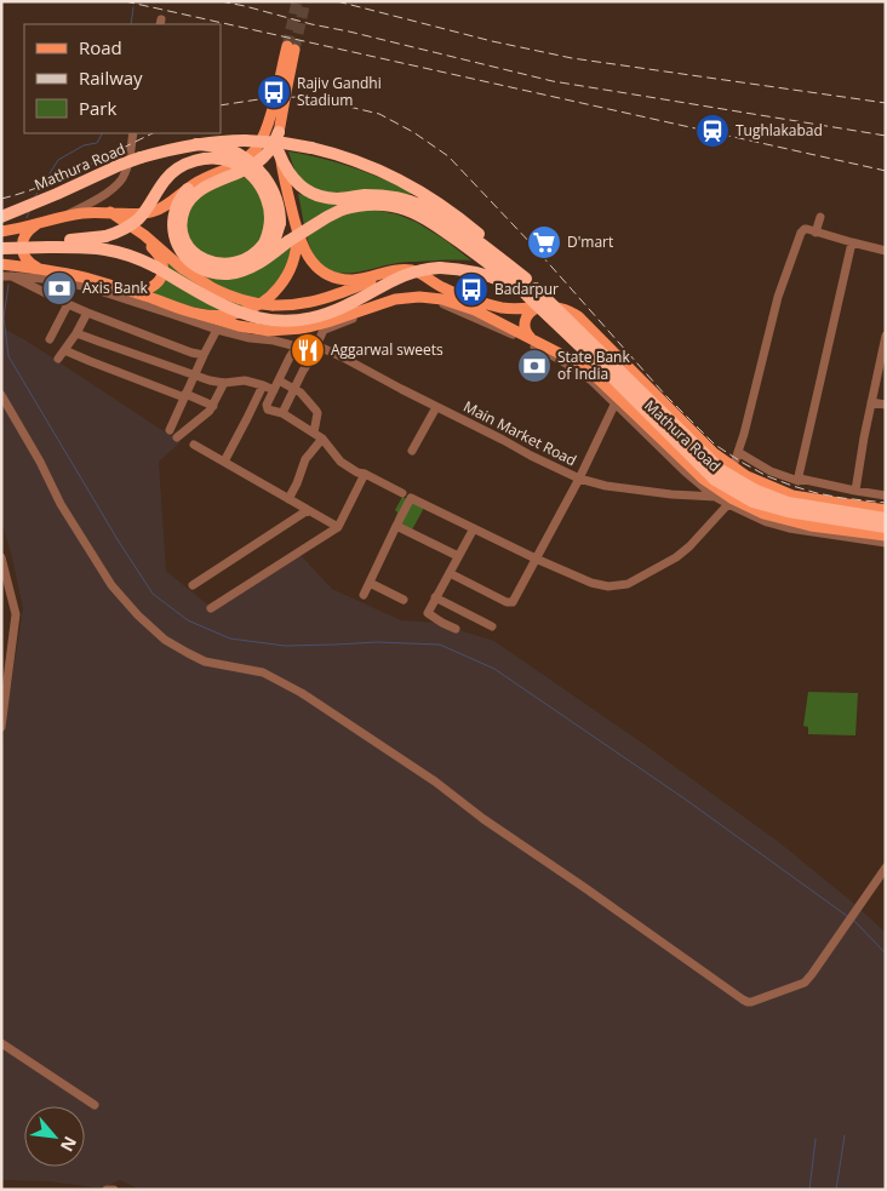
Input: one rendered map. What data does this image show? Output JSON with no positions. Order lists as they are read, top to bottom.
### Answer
{
  "streets": {
    "highway": ["Mathura Road"],
    "street": ["Main Market Road"]
  },
  "crossings": [
    ["Mathura Road", "Main Market Road"]
  ],
  "places": {
    "bus stop": ["Rajiv Gandhi Stadium", "Badarpur"],
    "station": ["Tughlakabad"],
    "supermarket": ["D'mart"],
    "bank": ["Axis Bank", "State Bank of India"],
    "restaurant": ["Aggarwal sweets"]
  },
  "legend": ["Road", "Railway", "Park"],
  "north": "bottom right"
}
